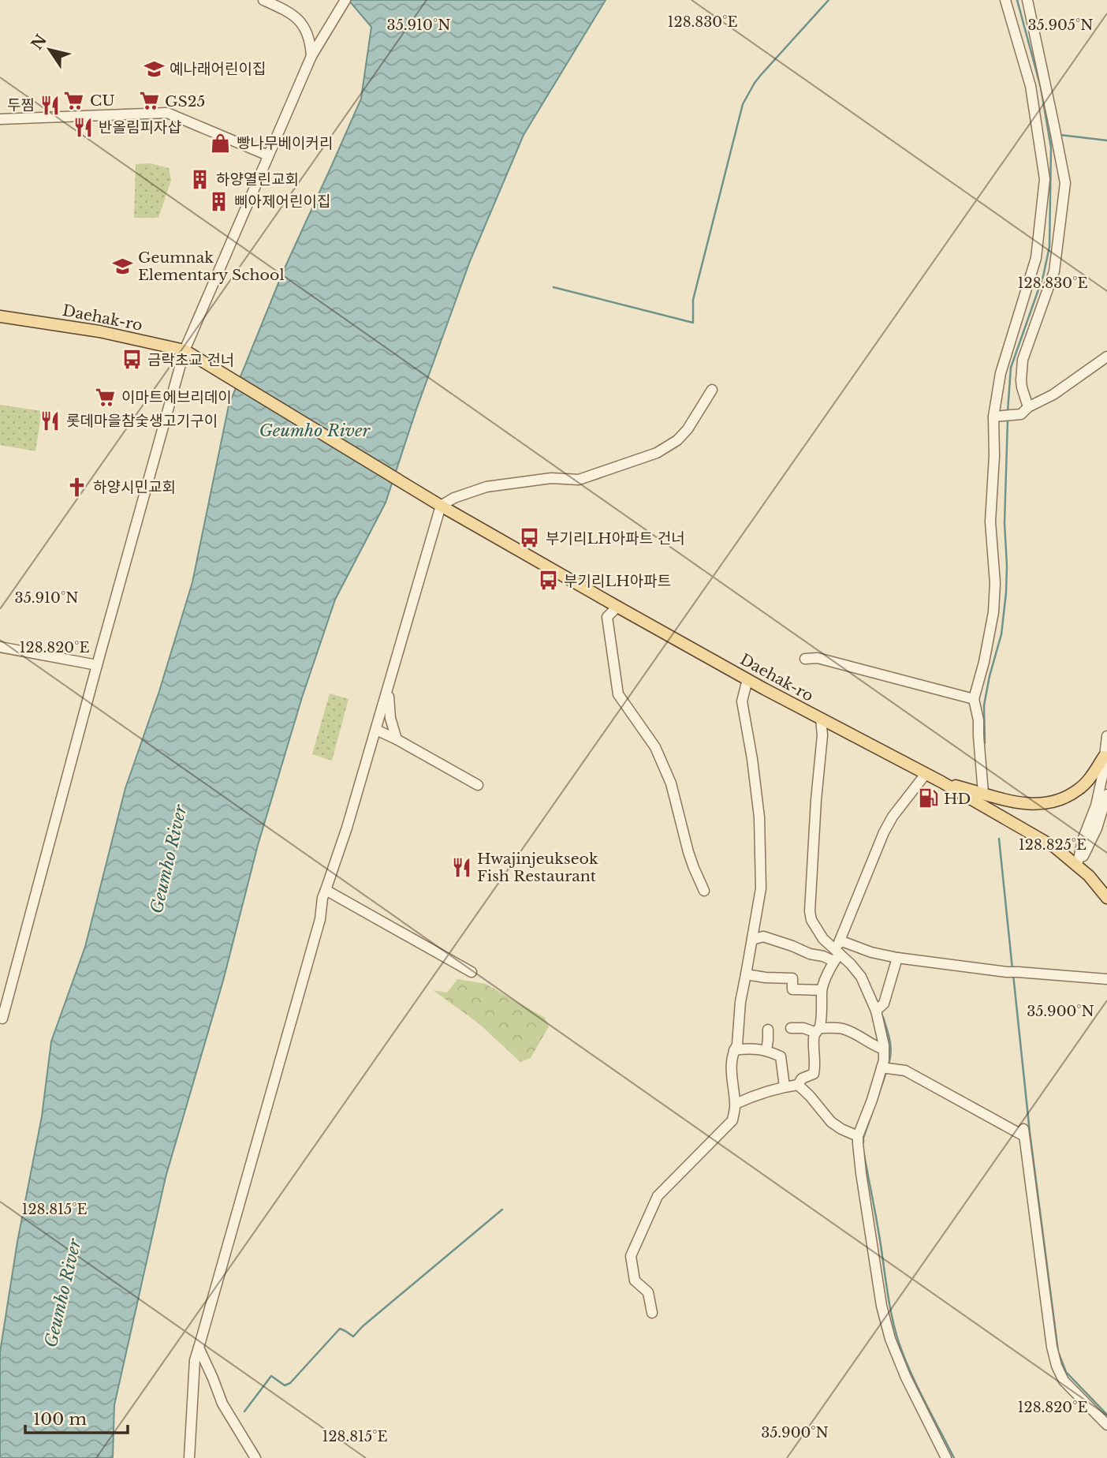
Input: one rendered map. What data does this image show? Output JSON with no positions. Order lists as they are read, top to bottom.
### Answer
{
  "streets": {
    "main road": ["Daehak-ro"]
  },
  "water": ["Geumho River"],
  "places": {
    "school or university": ["예나래어린이집", "Geumnak Elementary School"],
    "supermarket": ["CU", "GS25", "이마트에브리데이"],
    "restaurant": [
      "두찜",
      "반올림피자샵",
      "롯데마을참숯생고기구이",
      "Hwajinjeukseok Fish Restaurant"
    ],
    "shop": ["빵나무베이커리"],
    "building": ["하양열린교회", "삐아제어린이집"],
    "bus stop": ["금락초교 건너", "부기리LH아파트 건너", "부기리LH아파트"],
    "church": ["하양시민교회"],
    "fuel station": ["HD"]
  },
  "scale_bar": "100 m",
  "north": "top left",
  "coordinates": [
    "128.830°E",
    "35.905°N",
    "35.910°N",
    "128.820°E",
    "128.825°E",
    "35.900°N",
    "128.815°E"
  ]
}
